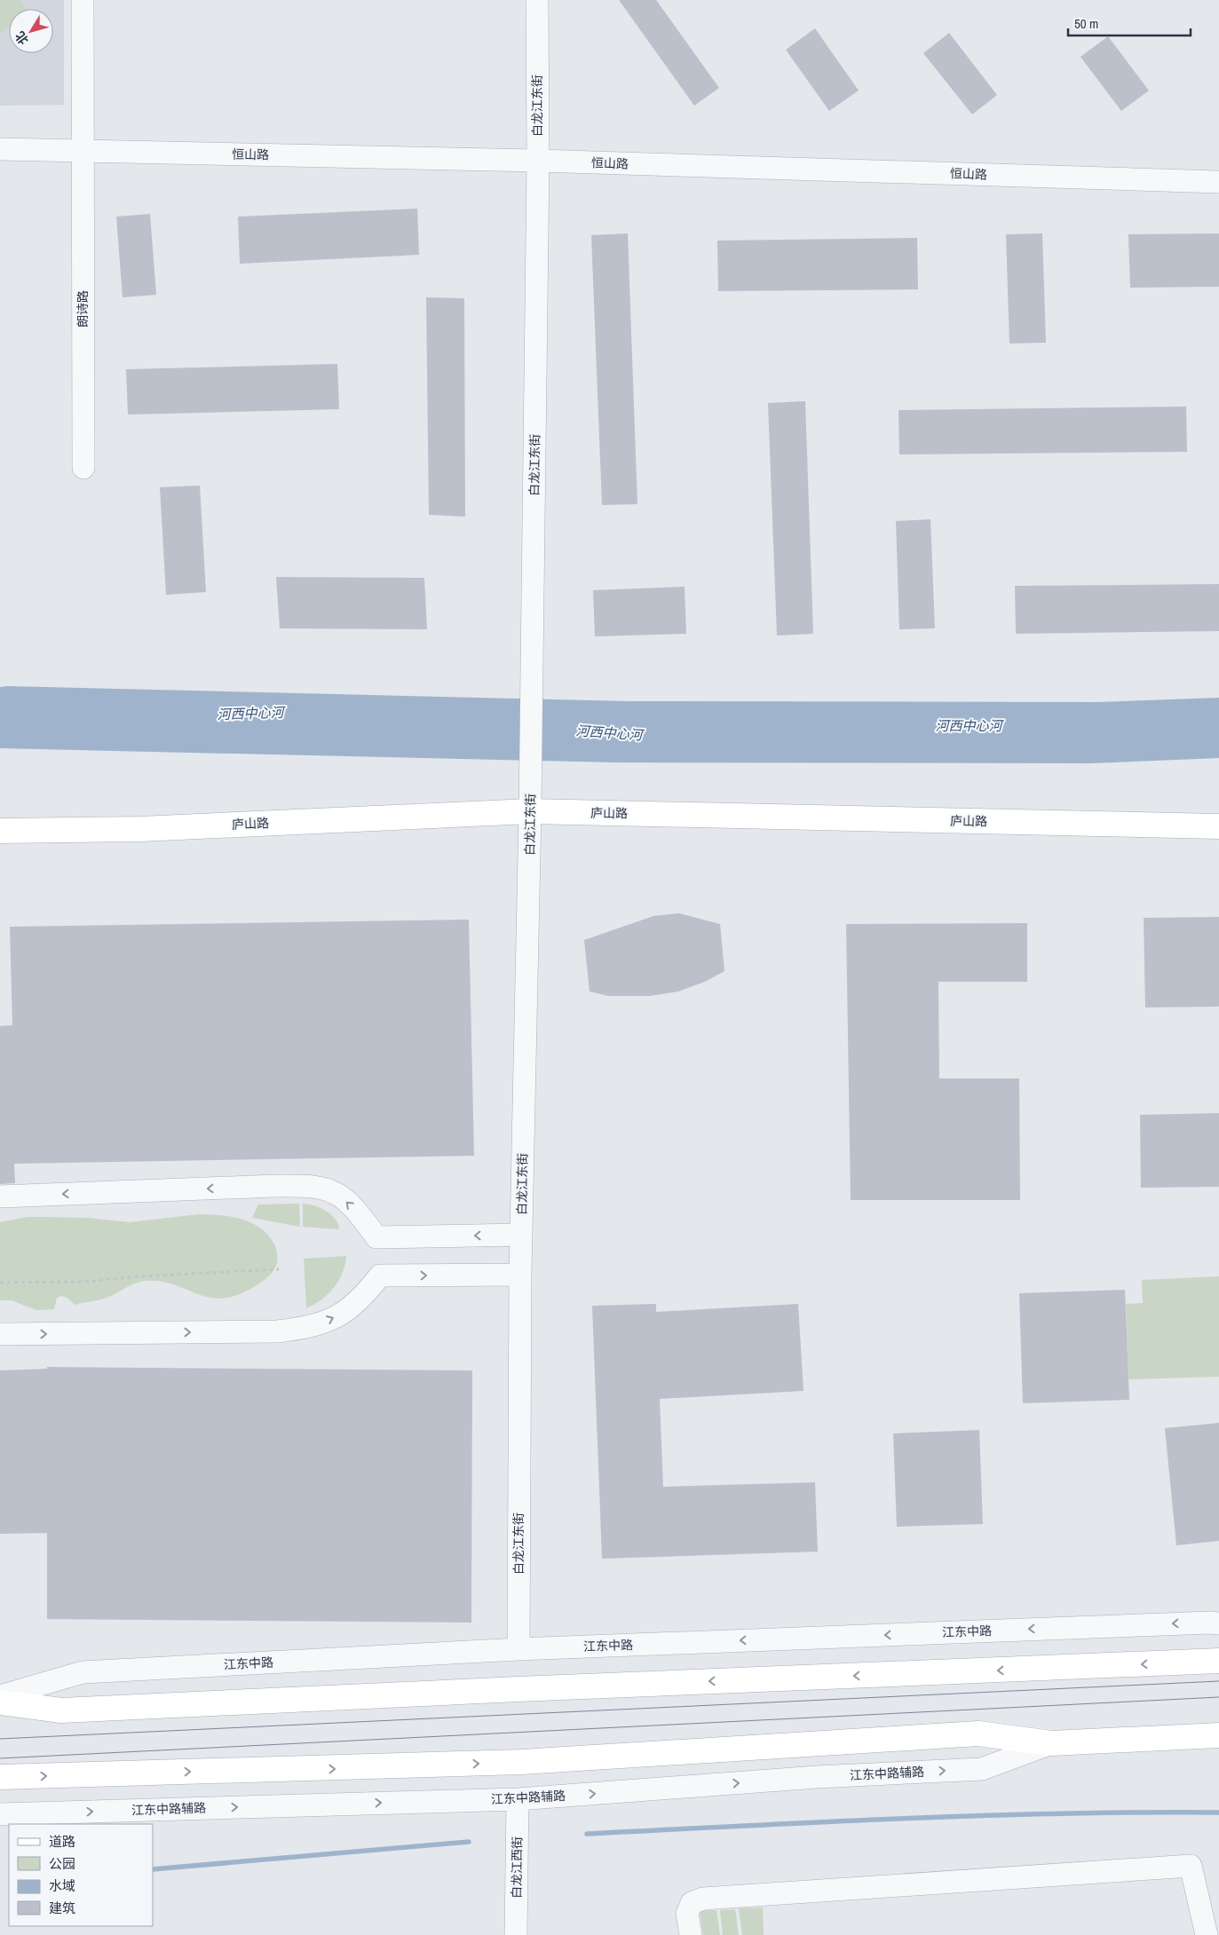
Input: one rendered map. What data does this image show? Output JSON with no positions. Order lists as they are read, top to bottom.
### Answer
{
  "streets": {
    "main road": ["庐山路"],
    "street": [
      "白龙江东街",
      "恒山路",
      "朗诗路",
      "江东中路",
      "江东中路辅路",
      "白龙江西街"
    ]
  },
  "crossings": [
    ["白龙江东街", "恒山路"],
    ["白龙江东街", "庐山路"],
    ["白龙江东街", "江东中路"],
    ["恒山路", "朗诗路"],
    ["江东中路辅路", "白龙江西街"]
  ],
  "one_way": ["江东中路", "江东中路辅路"],
  "water": ["河西中心河"],
  "legend": [
    "道路",
    "公园",
    "水域",
    "建筑"
  ],
  "scale_bar": "50 m",
  "north": "bottom left"
}
